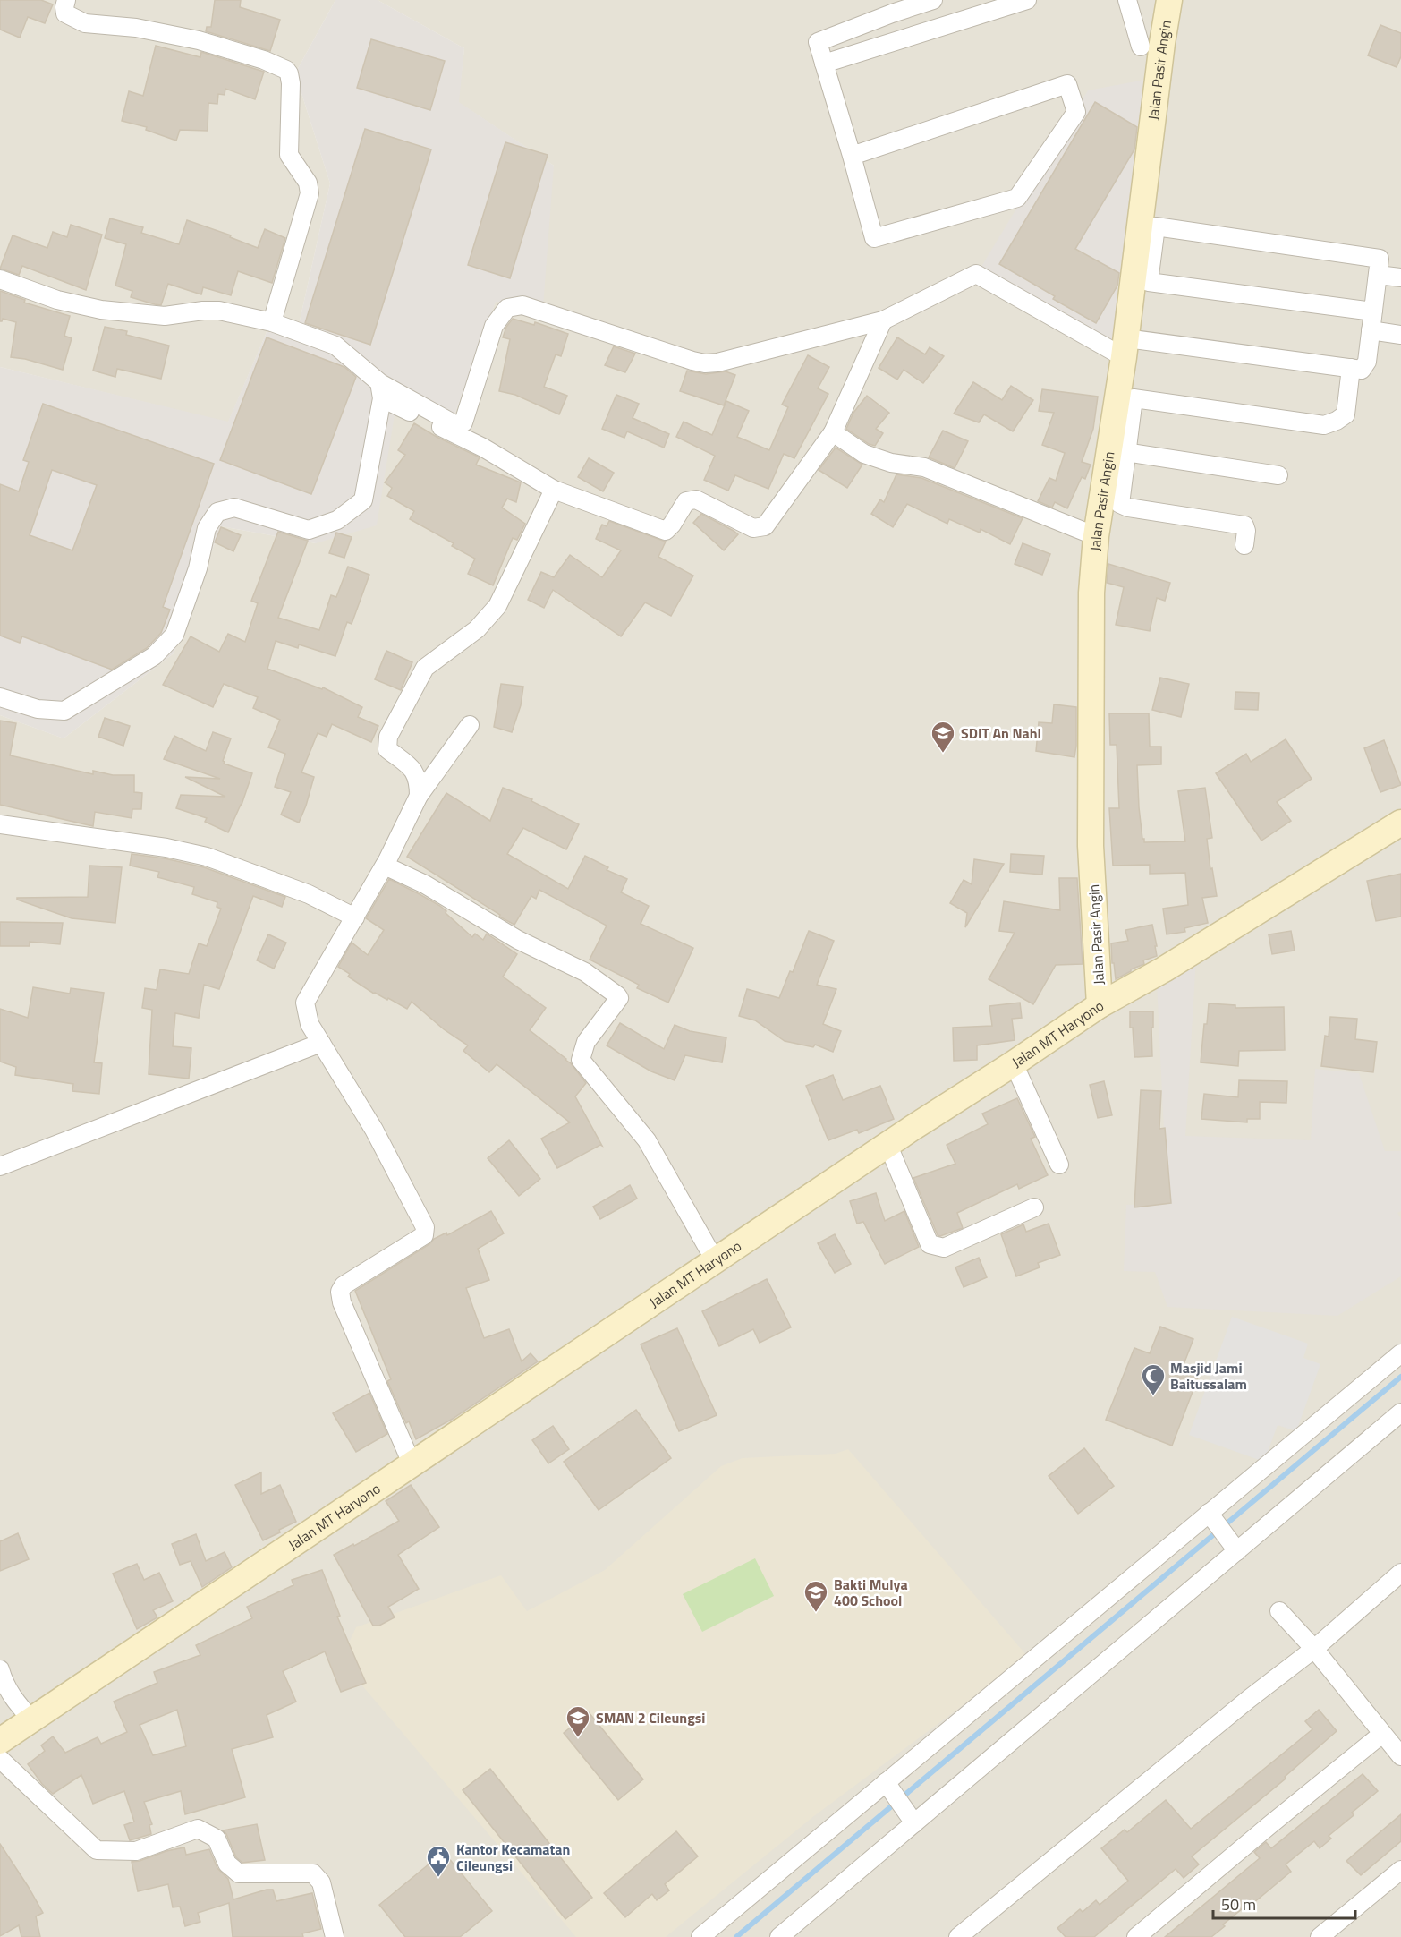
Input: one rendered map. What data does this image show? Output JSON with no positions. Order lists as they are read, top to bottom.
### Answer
{
  "streets": {
    "main road": ["Jalan Pasir Angin", "Jalan MT Haryono"]
  },
  "crossings": [
    ["Jalan Pasir Angin", "Jalan MT Haryono"]
  ],
  "places": {
    "school or university": ["SDIT An Nahl", "Bakti Mulya 400 School", "SMAN 2 Cileungsi"],
    "mosque": ["Masjid Jami Baitussalam"],
    "public building": ["Kantor Kecamatan Cileungsi"]
  },
  "scale_bar": "50 m"
}
